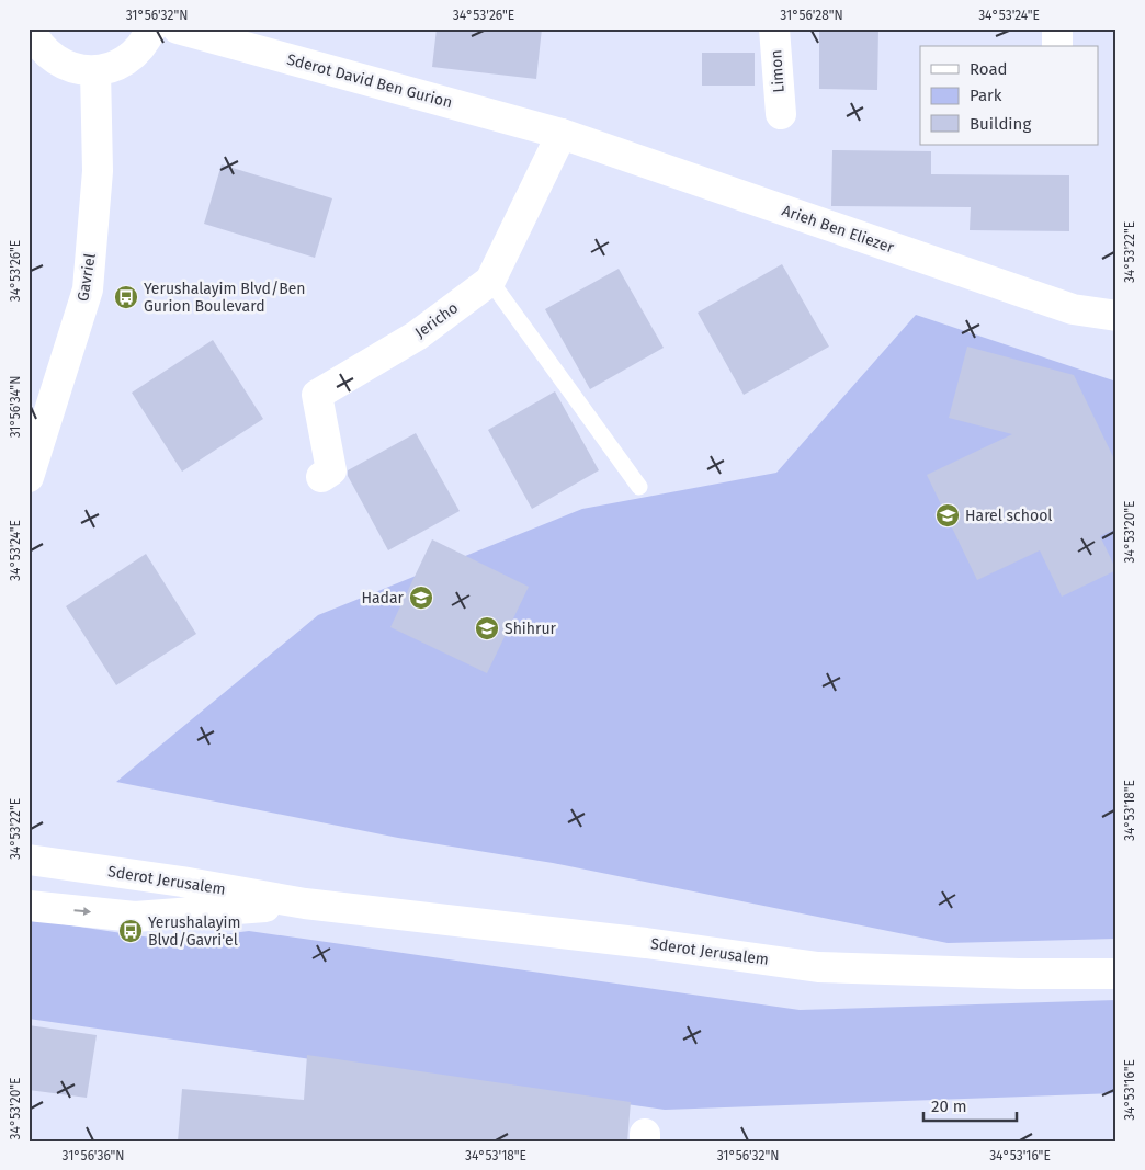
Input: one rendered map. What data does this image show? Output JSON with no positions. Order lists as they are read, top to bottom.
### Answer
{
  "streets": {
    "street": [
      "Limon",
      "Sderot David Ben Gurion",
      "Arieh Ben Eliezer",
      "Gavriel",
      "Jericho",
      "Sderot Jerusalem"
    ]
  },
  "crossings": [
    ["Sderot David Ben Gurion", "Arieh Ben Eliezer"],
    ["Sderot David Ben Gurion", "Jericho"],
    ["Arieh Ben Eliezer", "Jericho"]
  ],
  "places": {
    "bus stop": ["Yerushalayim Blvd/Ben Gurion Boulevard", "Yerushalayim Blvd/Gavri'el"],
    "school or university": ["Harel school", "Hadar", "Shihrur"]
  },
  "legend": ["Road", "Park", "Building"],
  "scale_bar": "20 m",
  "coordinates": [
    "31°56'32\"N",
    "34°53'26\"E",
    "31°56'28\"N",
    "34°53'24\"E",
    "34°53'22\"E",
    "31°56'34\"N",
    "34°53'20\"E",
    "34°53'18\"E",
    "34°53'16\"E",
    "31°56'36\"N"
  ]
}
